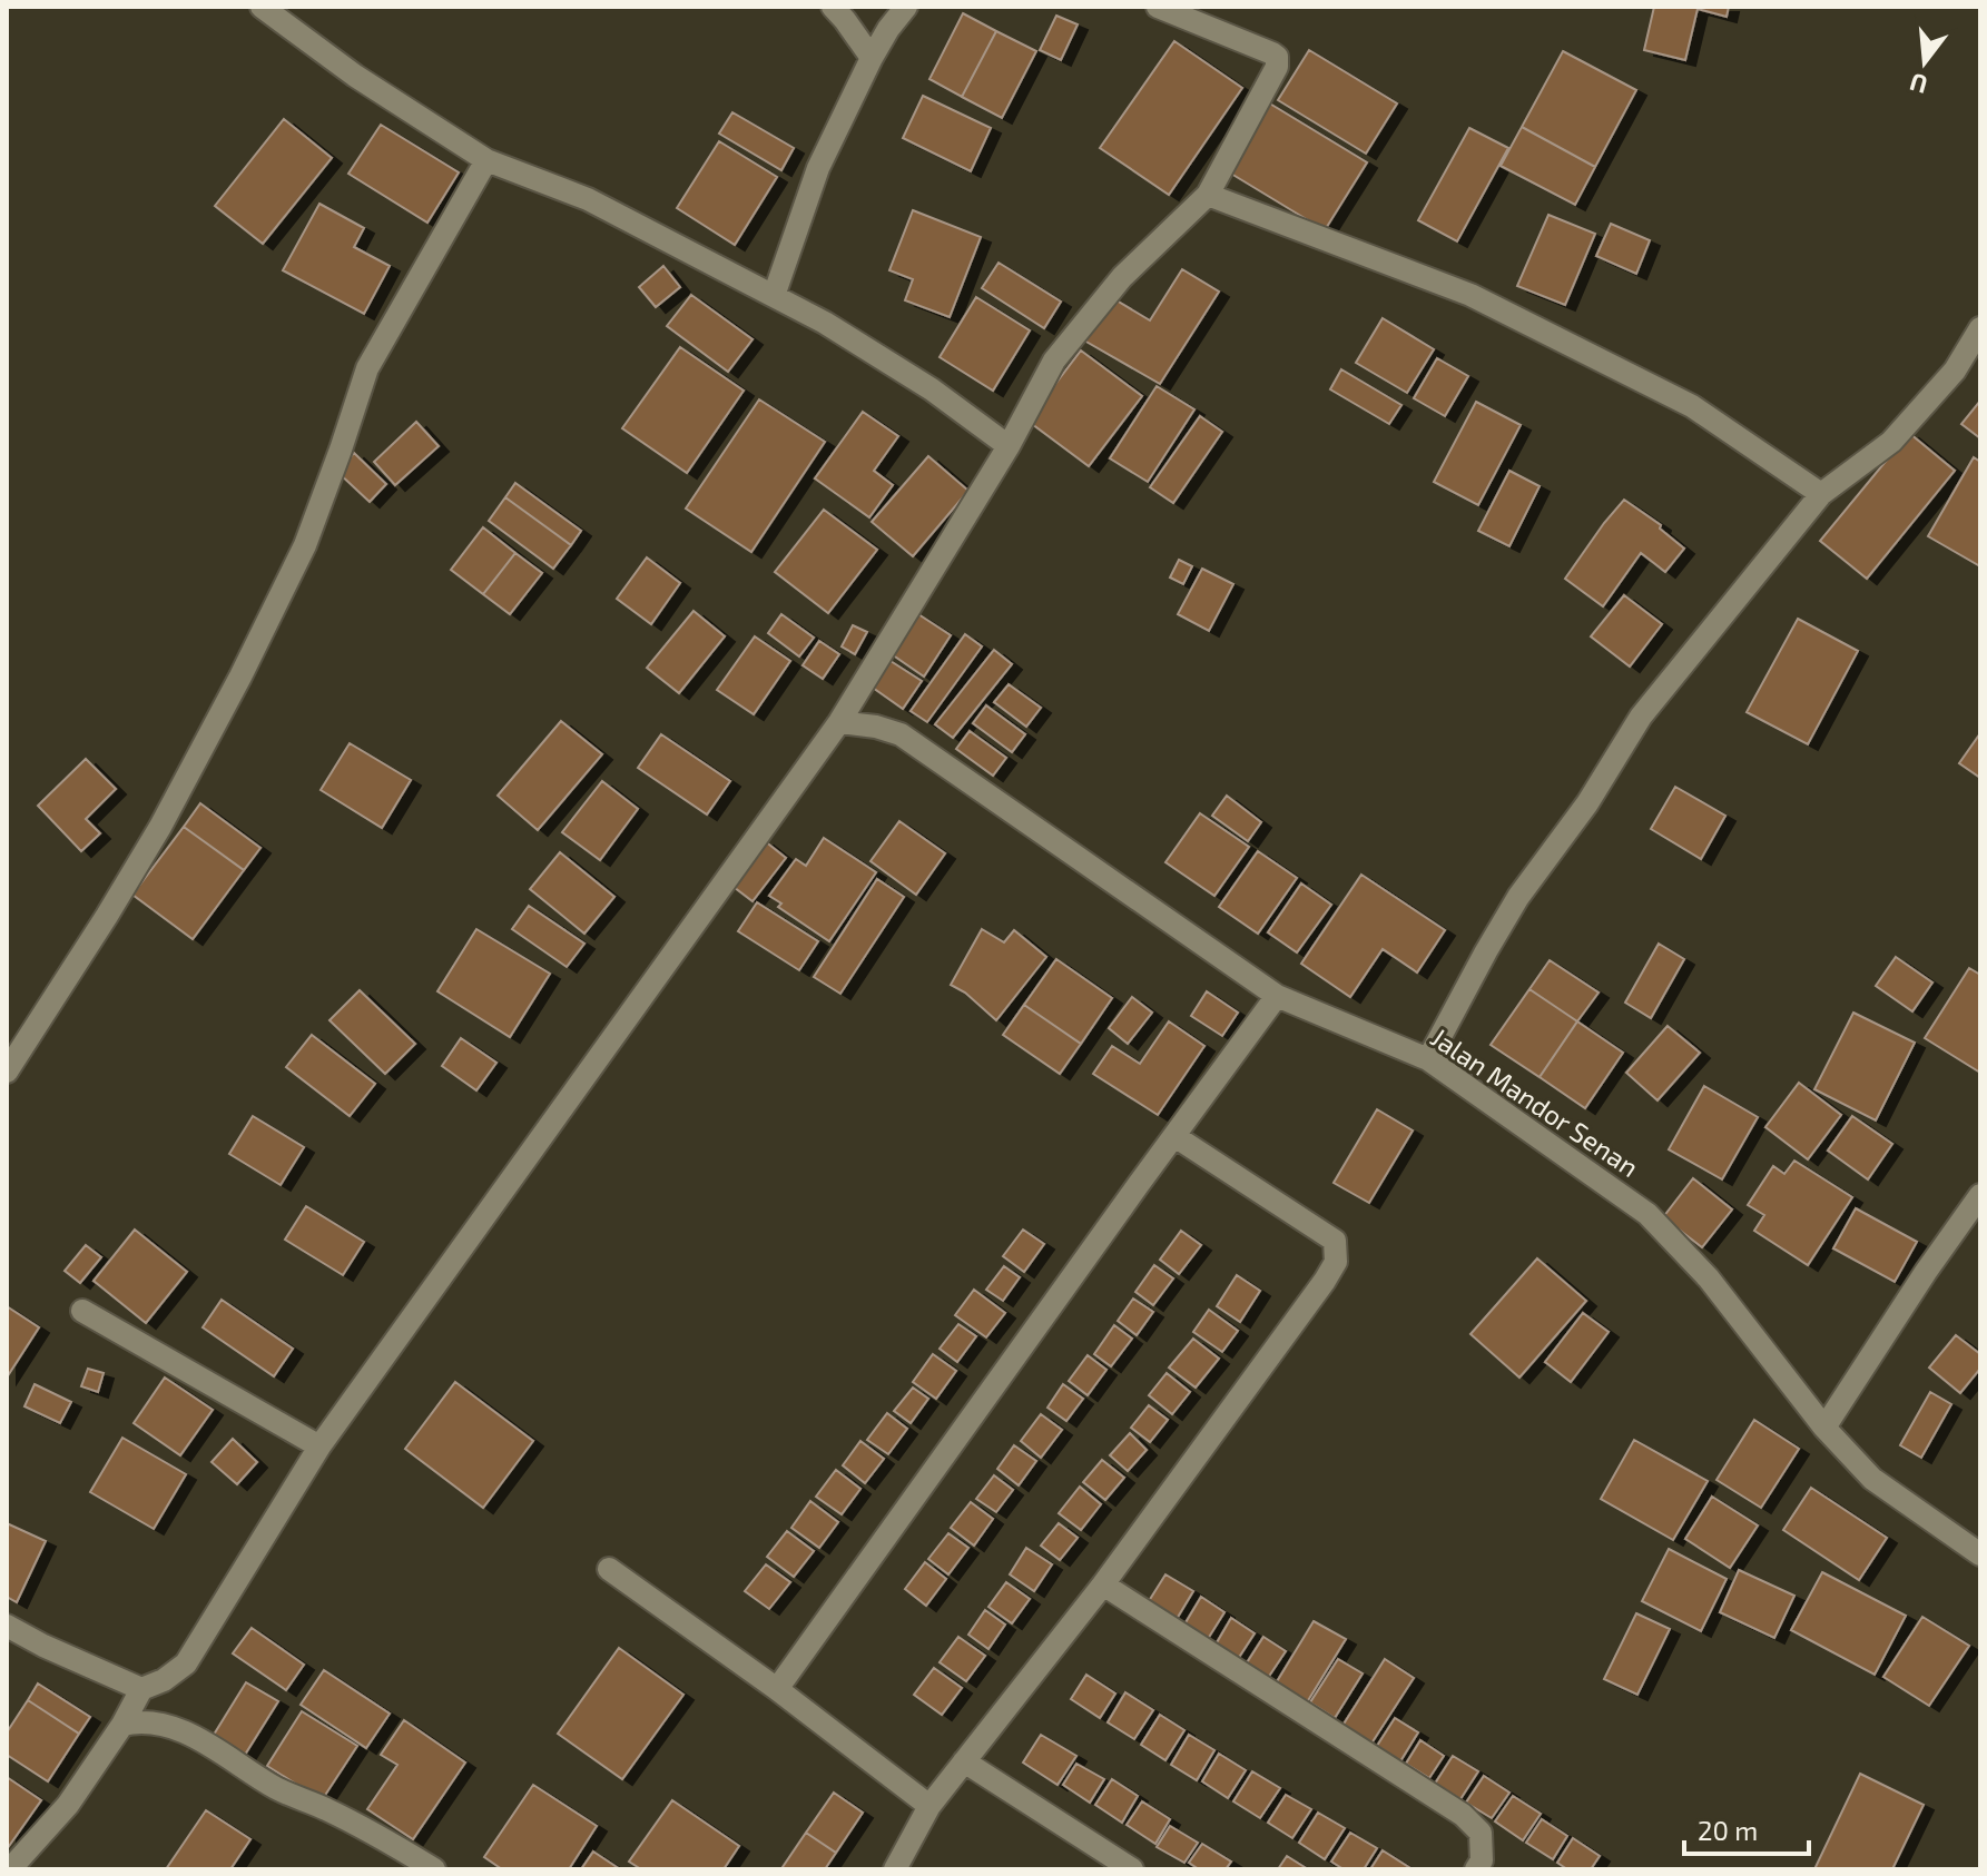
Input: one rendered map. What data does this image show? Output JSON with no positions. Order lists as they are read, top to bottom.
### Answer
{
  "streets": {
    "street": ["Jalan Mandor Senan"]
  },
  "scale_bar": "20 m",
  "north": "bottom"
}
